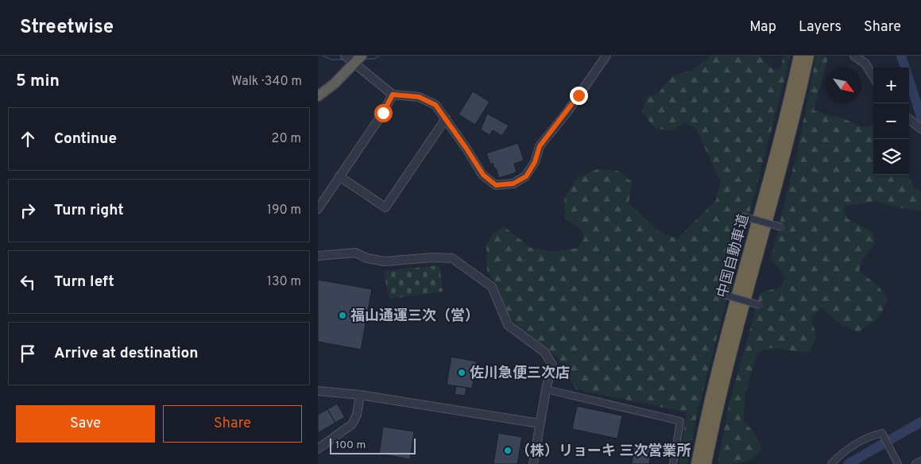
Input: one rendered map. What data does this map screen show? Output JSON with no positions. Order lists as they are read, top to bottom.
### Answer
{
  "streets": {
    "highway": ["中国自動車道"]
  },
  "places": ["福山通運三次（営）", "佐川急便三次店", "（株）リョーキ 三次営業所"],
  "scale_bar": "100 m",
  "north": "bottom right",
  "page": {
    "header": "Streetwise",
    "nav": ["Map", "Layers", "Share"],
    "heading": ["5 min", "Walk · 340 m"],
    "map_buttons": ["+", "−"],
    "list": [
      ["Continue", "20 m"],
      ["Turn right", "190 m"],
      ["Turn left", "130 m"],
      "Arrive at destination"
    ],
    "buttons": ["Save", "Share"],
    "scale": "100 m"
  }
}
